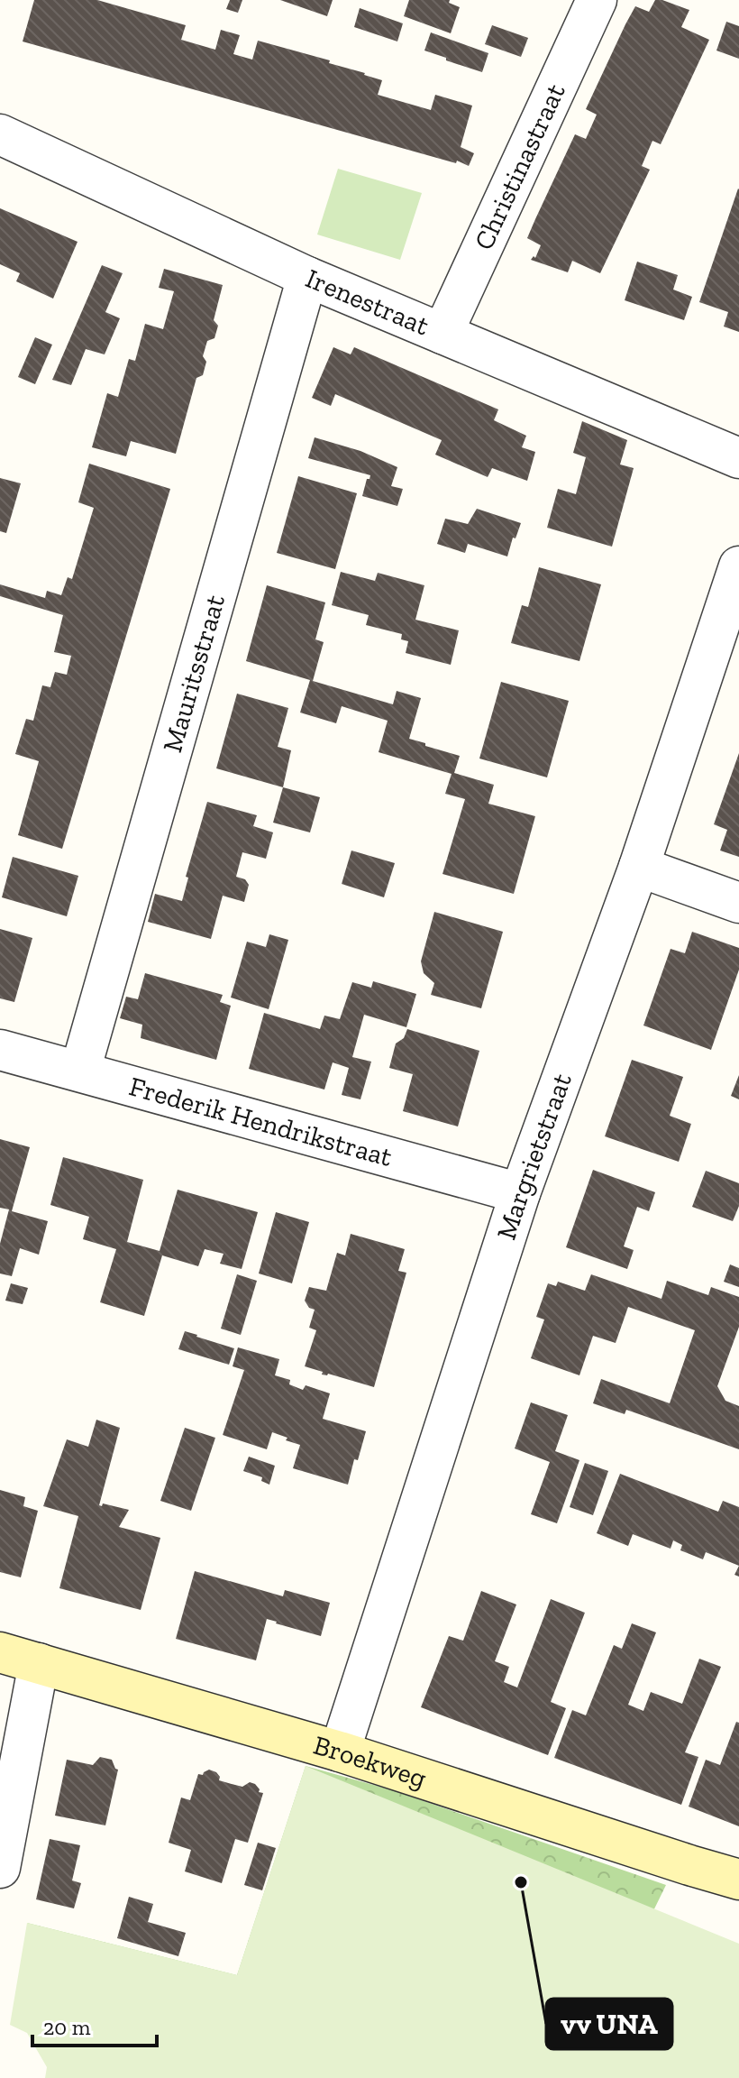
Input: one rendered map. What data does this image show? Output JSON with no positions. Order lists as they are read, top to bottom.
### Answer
{
  "streets": {
    "street": [
      "Christinastraat",
      "Irenestraat",
      "Mauritsstraat",
      "Frederik Hendrikstraat",
      "Margrietstraat",
      "Broekweg"
    ]
  },
  "crossings": [
    ["Christinastraat", "Irenestraat"],
    ["Irenestraat", "Mauritsstraat"],
    ["Mauritsstraat", "Frederik Hendrikstraat"],
    ["Frederik Hendrikstraat", "Margrietstraat"],
    ["Margrietstraat", "Broekweg"]
  ],
  "places": ["vv UNA"],
  "scale_bar": "20 m"
}
